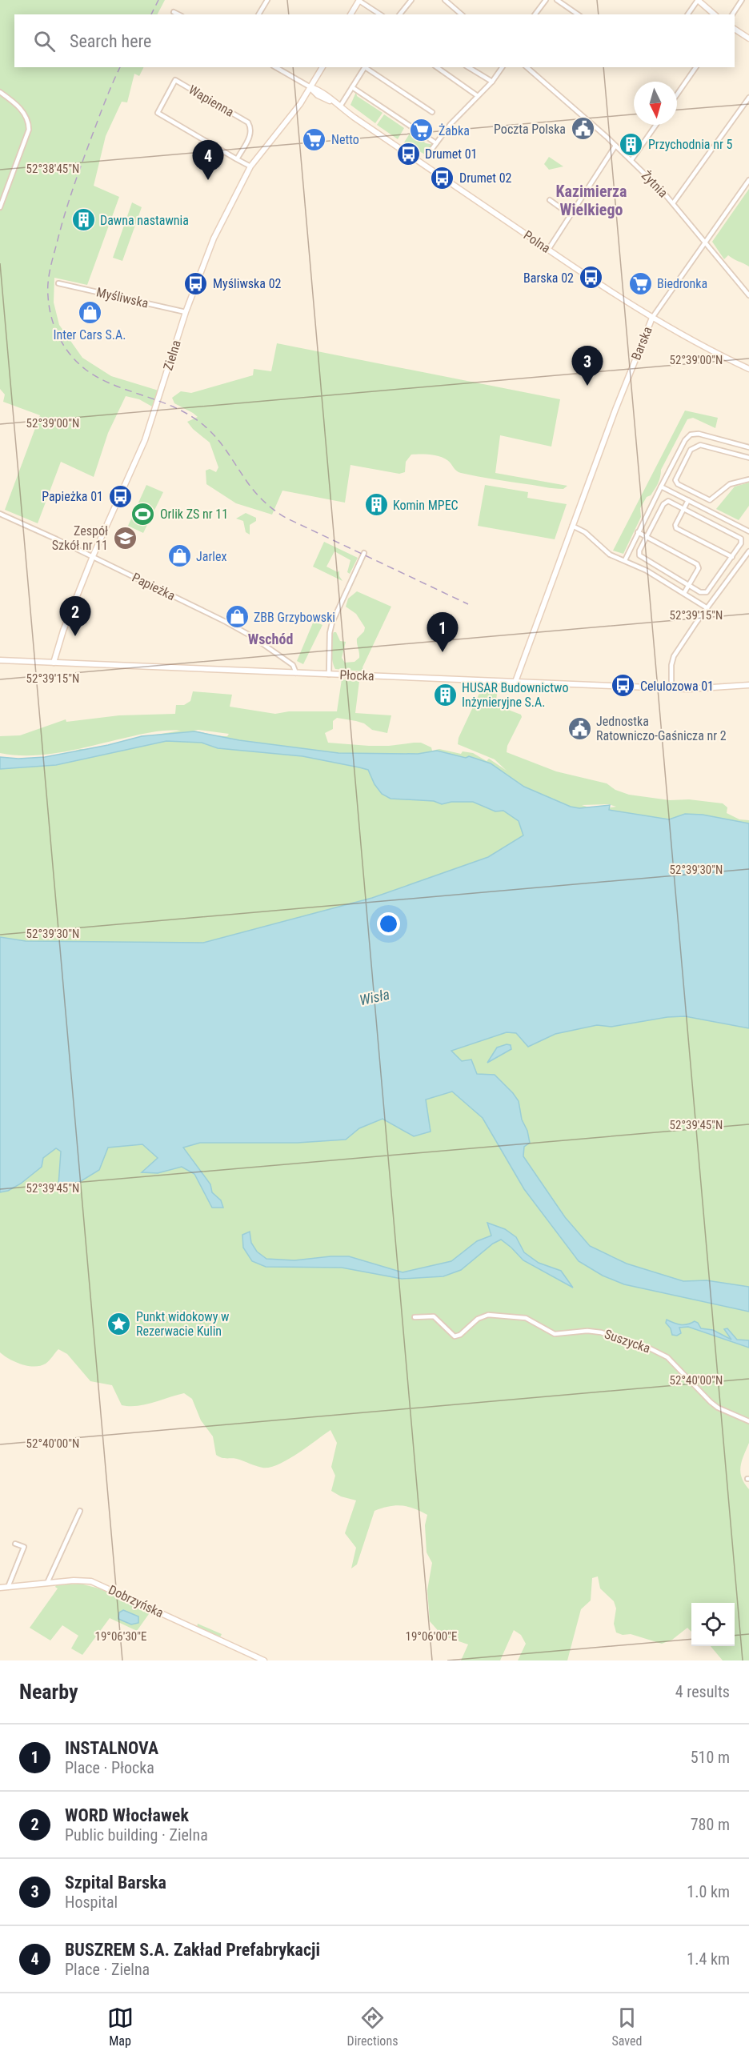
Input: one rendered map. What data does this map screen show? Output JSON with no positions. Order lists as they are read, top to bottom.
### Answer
{
  "streets": {
    "street": [
      "Wapienna",
      "Żytnia",
      "Polna",
      "Myśliwska",
      "Barska",
      "Zielna",
      "Papieżka",
      "Płocka",
      "Suszycka",
      "Dobrzyńska"
    ]
  },
  "crossings": [
    ["Wapienna", "Zielna"],
    ["Żytnia", "Barska"],
    ["Polna", "Barska"],
    ["Polna", "Zielna"],
    ["Myśliwska", "Zielna"],
    ["Barska", "Płocka"],
    ["Zielna", "Papieżka"],
    ["Zielna", "Płocka"],
    ["Papieżka", "Płocka"]
  ],
  "districts": ["Kazimierza Wielkiego", "Wschód"],
  "water": ["Wisła"],
  "places": {
    "public building": ["Poczta Polska", "Jednostka Ratowniczo-Gaśnicza nr 2"],
    "supermarket": ["Żabka", "Netto", "Biedronka"],
    "building": [
      "Przychodnia nr 5",
      "Dawna nastawnia",
      "Komin MPEC",
      "HUSAR Budownictwo Inżynieryjne S.A."
    ],
    "bus stop": [
      "Drumet 01",
      "Drumet 02",
      "Barska 02",
      "Myśliwska 02",
      "Papieżka 01",
      "Celulozowa 01"
    ],
    "shop": ["Inter Cars S.A.", "Jarlex", "ZBB Grzybowski"],
    "sports": ["Orlik ZS nr 11"],
    "school or university": ["Zespół Szkół nr 11"],
    "place": ["Punkt widokowy w Rezerwacie Kulin"]
  },
  "north": "bottom",
  "page": {
    "search": "Search here",
    "pins": [
      "4",
      "3",
      "2",
      "1"
    ],
    "heading": ["Nearby", "4 results"],
    "list": [
      {
        "mark": "1",
        "name": "INSTALNOVA",
        "note": "Place · Płocka",
        "value": "510 m"
      },
      {
        "mark": "2",
        "name": "WORD Włocławek",
        "note": "Public building · Zielna",
        "value": "780 m"
      },
      {
        "mark": "3",
        "name": "Szpital Barska",
        "note": "Hospital",
        "value": "1.0 km"
      },
      {
        "mark": "4",
        "name": "BUSZREM S.A. Zakład Prefabrykacji",
        "note": "Place · Zielna",
        "value": "1.4 km"
      }
    ],
    "nav": ["Map", "Directions", "Saved"]
  },
  "coordinates": [
    "52°38'45\"N",
    "52°39'00\"N",
    "52°39'15\"N",
    "52°39'30\"N",
    "52°39'45\"N",
    "52°40'00\"N",
    "19°06'30\"E",
    "19°06'00\"E"
  ]
}
